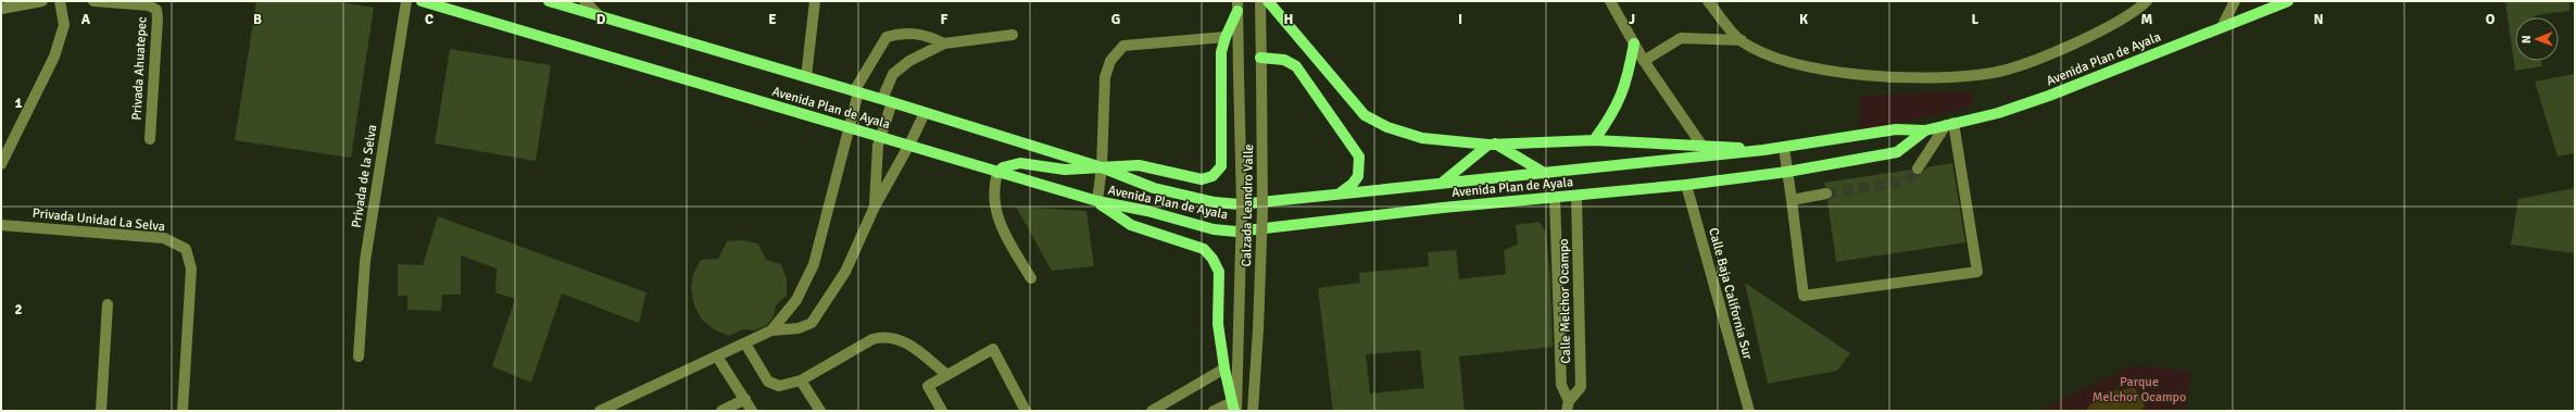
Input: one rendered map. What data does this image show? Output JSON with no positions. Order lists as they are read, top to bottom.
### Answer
{
  "streets": {
    "main road": ["Avenida Plan de Ayala"],
    "street": [
      "Privada Ahuatepec",
      "Privada de la Selva",
      "Calzada Leandro Valle",
      "Privada Unidad La Selva",
      "Calle Baja California Sur",
      "Calle Melchor Ocampo"
    ]
  },
  "crossings": [
    ["Avenida Plan de Ayala", "Calle Baja California Sur"],
    ["Avenida Plan de Ayala", "Calle Melchor Ocampo"]
  ],
  "parks": ["Parque Melchor Ocampo"],
  "north": "left",
  "grid": {
    "columns": [
      "A",
      "B",
      "C",
      "D",
      "E",
      "F",
      "G",
      "H",
      "I",
      "J",
      "K",
      "L",
      "M",
      "N",
      "O"
    ],
    "rows": ["1", "2"]
  }
}
